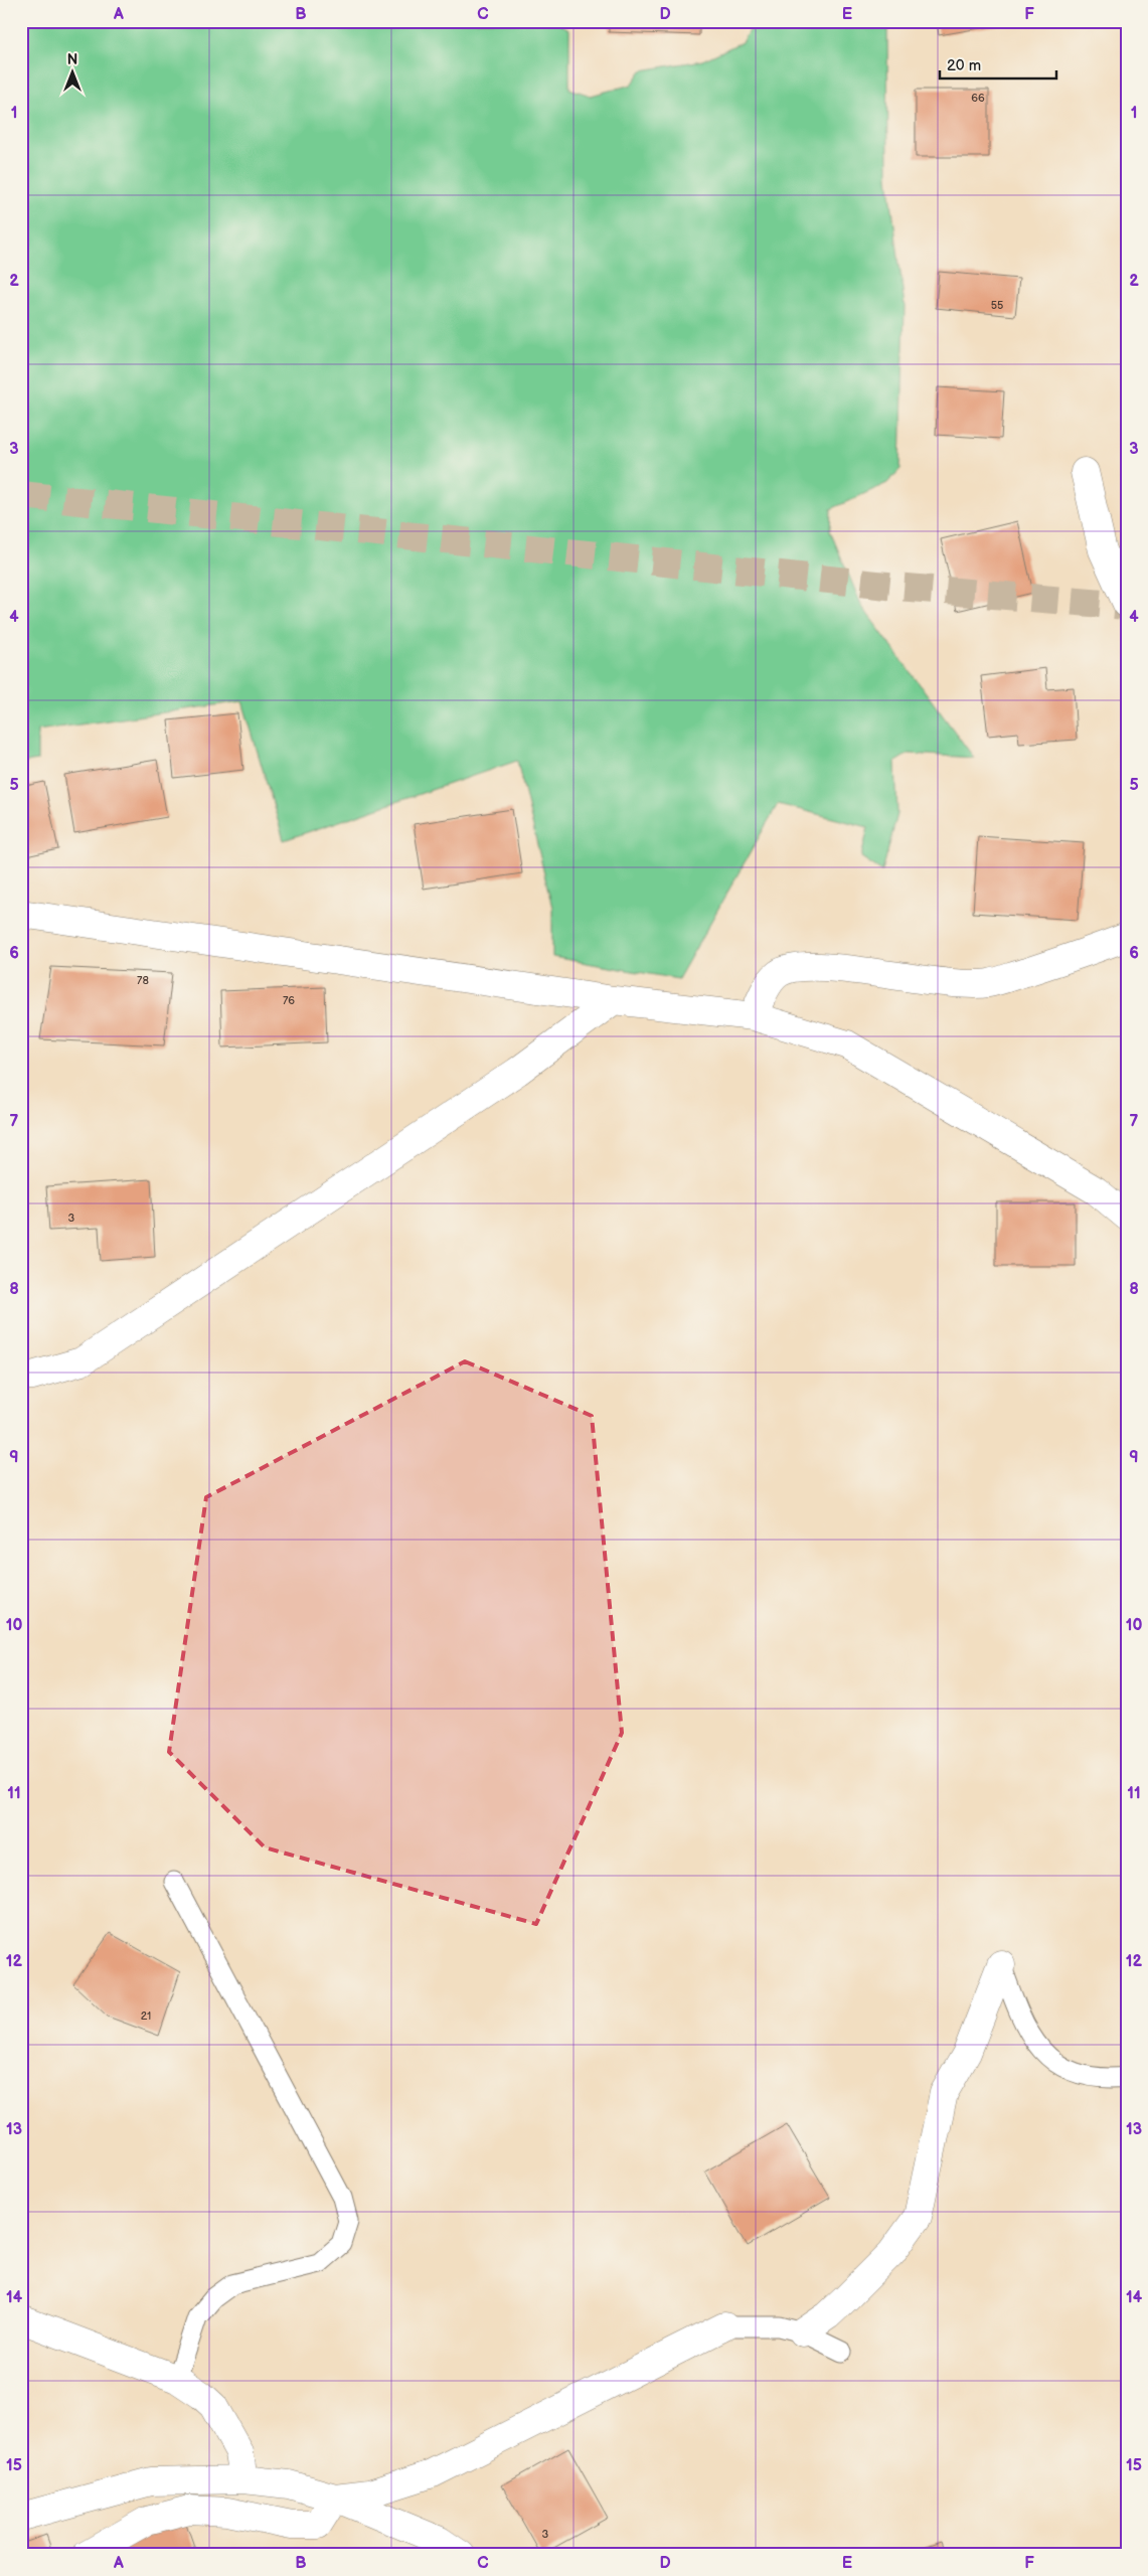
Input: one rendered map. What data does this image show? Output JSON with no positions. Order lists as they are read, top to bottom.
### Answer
{
  "house_numbers": [
    "66",
    "55",
    "78",
    "76",
    "3",
    "21",
    "3"
  ],
  "scale_bar": "20 m",
  "north": "top",
  "grid": {
    "columns": [
      "A",
      "B",
      "C",
      "D",
      "E",
      "F"
    ],
    "rows": [
      "1",
      "2",
      "3",
      "4",
      "5",
      "6",
      "7",
      "8",
      "9",
      "10",
      "11",
      "12",
      "13",
      "14",
      "15"
    ]
  }
}
